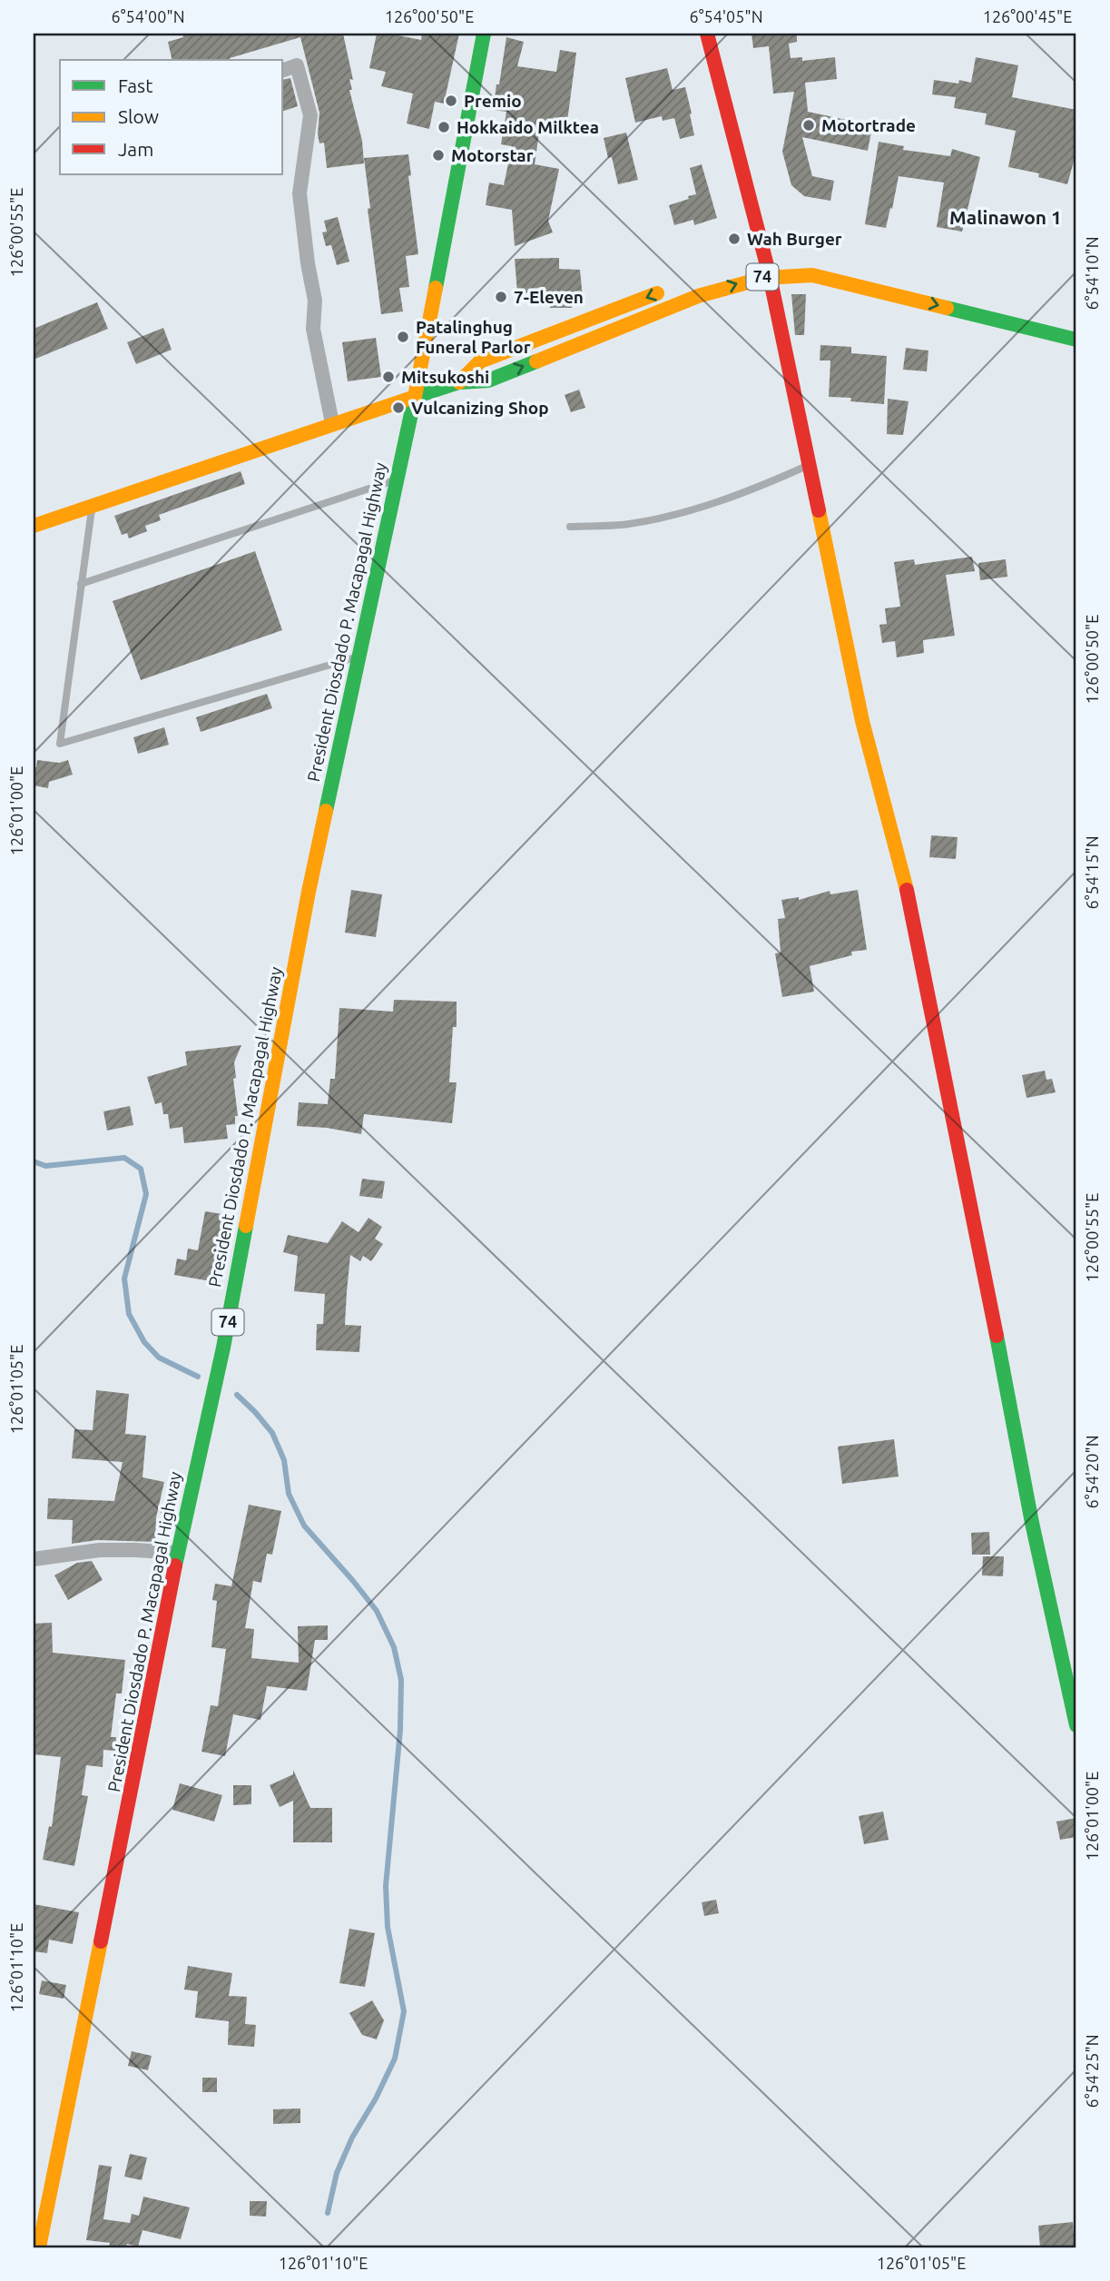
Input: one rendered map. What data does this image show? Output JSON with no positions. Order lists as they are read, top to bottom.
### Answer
{
  "streets": {
    "main road": ["74", "President Diosdado P. Macapagal Highway"]
  },
  "crossings": [
    ["74", "President Diosdado P. Macapagal Highway"]
  ],
  "districts": ["Malinawon 1"],
  "places": [
    "Premio",
    "Motortrade",
    "Hokkaido Milktea",
    "Motorstar",
    "Wah Burger",
    "7-Eleven",
    "Patalinghug Funeral Parlor",
    "Mitsukoshi",
    "Vulcanizing Shop"
  ],
  "legend": ["Fast", "Slow", "Jam"],
  "coordinates": [
    "6°54'00\"N",
    "126°00'50\"E",
    "6°54'05\"N",
    "126°00'45\"E",
    "126°00'55\"E",
    "6°54'10\"N",
    "126°01'00\"E",
    "6°54'15\"N",
    "126°01'05\"E",
    "6°54'20\"N",
    "126°01'10\"E",
    "6°54'25\"N"
  ]
}
